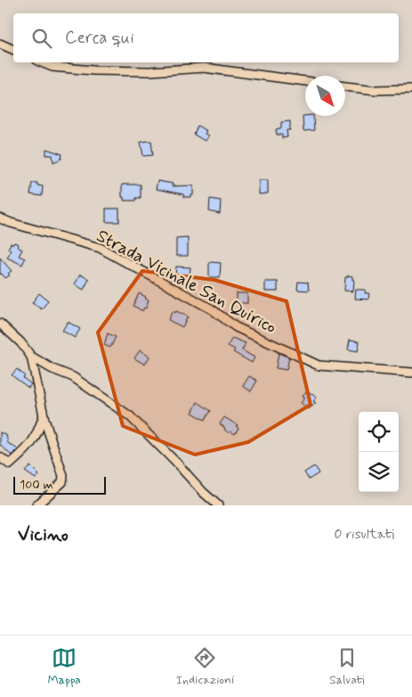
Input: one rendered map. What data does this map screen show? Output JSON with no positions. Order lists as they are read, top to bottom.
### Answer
{
  "streets": {
    "street": ["Strada Vicinale San Quirico"]
  },
  "scale_bar": "100 m",
  "north": "bottom right",
  "page": {
    "search": "Cerca qui",
    "scale": "100 m",
    "heading": ["Vicino", "0 risultati"],
    "nav": ["Mappa", "Indicazioni", "Salvati"]
  }
}
